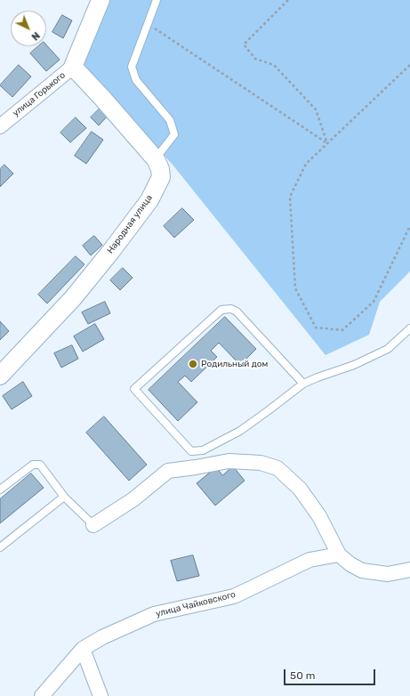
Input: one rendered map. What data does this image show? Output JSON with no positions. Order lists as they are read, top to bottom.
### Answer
{
  "streets": {
    "street": ["улица Горького", "Народная улица", "улица Чайковского"]
  },
  "crossings": [
    ["улица Горького", "Народная улица"]
  ],
  "places": ["Родильный дом"],
  "scale_bar": "50 m",
  "north": "bottom right"
}
